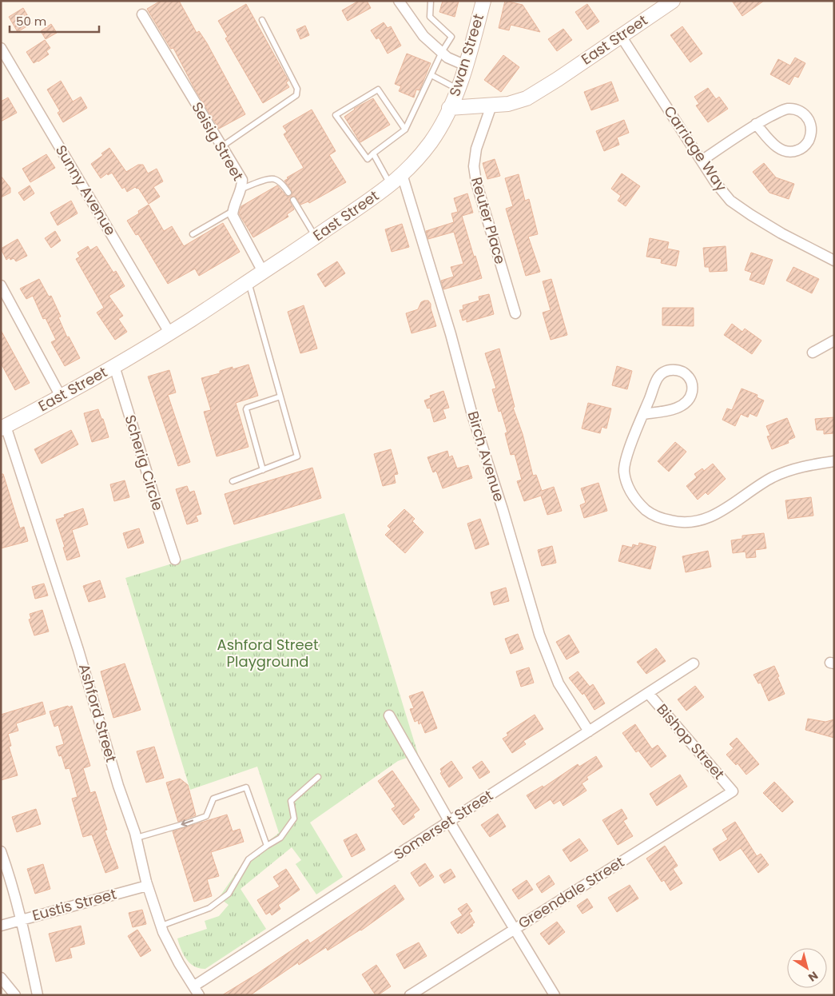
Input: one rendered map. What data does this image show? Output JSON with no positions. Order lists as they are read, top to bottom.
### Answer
{
  "streets": {
    "main road": ["East Street", "Swan Street"],
    "street": [
      "Seisig Street",
      "Carriage Way",
      "Sunny Avenue",
      "Reuter Place",
      "Birch Avenue",
      "Scherig Circle",
      "Ashford Street",
      "Bishop Street",
      "Somerset Street",
      "Greendale Street",
      "Eustis Street"
    ]
  },
  "crossings": [
    ["East Street", "Swan Street"],
    ["East Street", "Carriage Way"],
    ["East Street", "Sunny Avenue"],
    ["East Street", "Reuter Place"],
    ["East Street", "Birch Avenue"],
    ["East Street", "Scherig Circle"],
    ["East Street", "Ashford Street"],
    ["Birch Avenue", "Somerset Street"],
    ["Ashford Street", "Somerset Street"],
    ["Ashford Street", "Eustis Street"],
    ["Bishop Street", "Somerset Street"],
    ["Bishop Street", "Greendale Street"]
  ],
  "parks": ["Ashford Street Playground"],
  "scale_bar": "50 m",
  "north": "bottom right"
}
